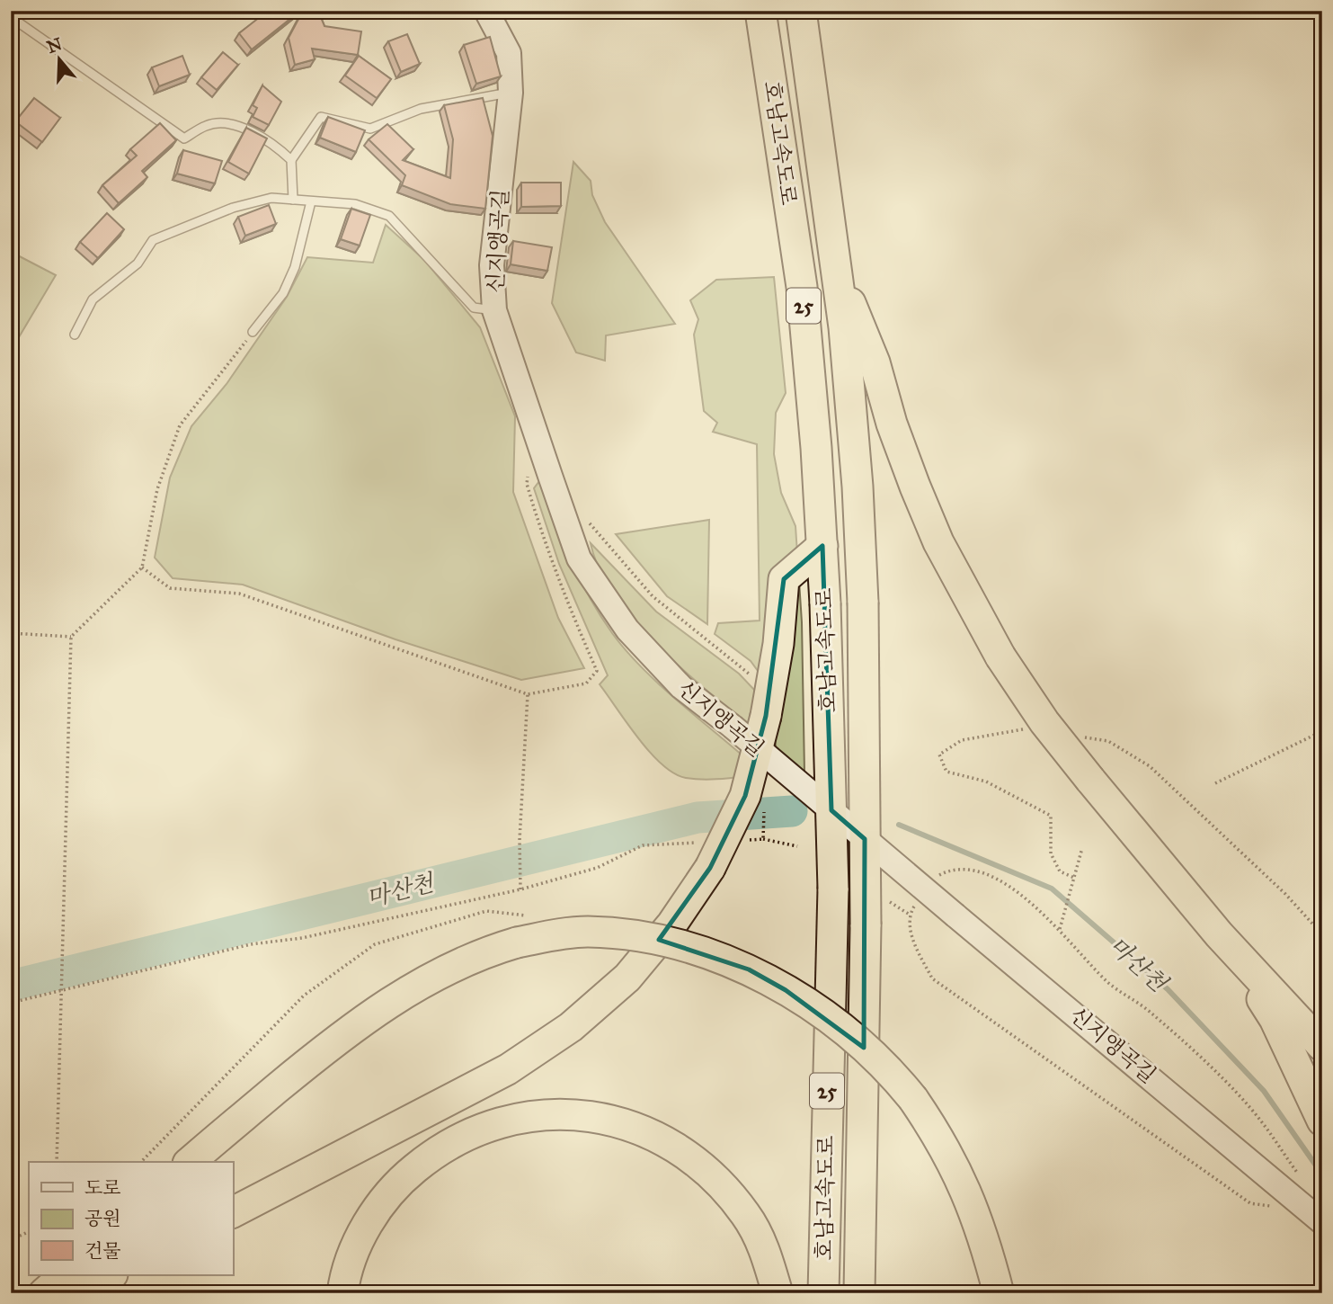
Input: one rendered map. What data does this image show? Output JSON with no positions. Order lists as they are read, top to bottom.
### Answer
{
  "streets": {
    "highway": ["호남고속도로", "25"],
    "street": ["신지앵곡길"]
  },
  "water": ["마산천"],
  "legend": ["도로", "공원", "건물"],
  "north": "top"
}
